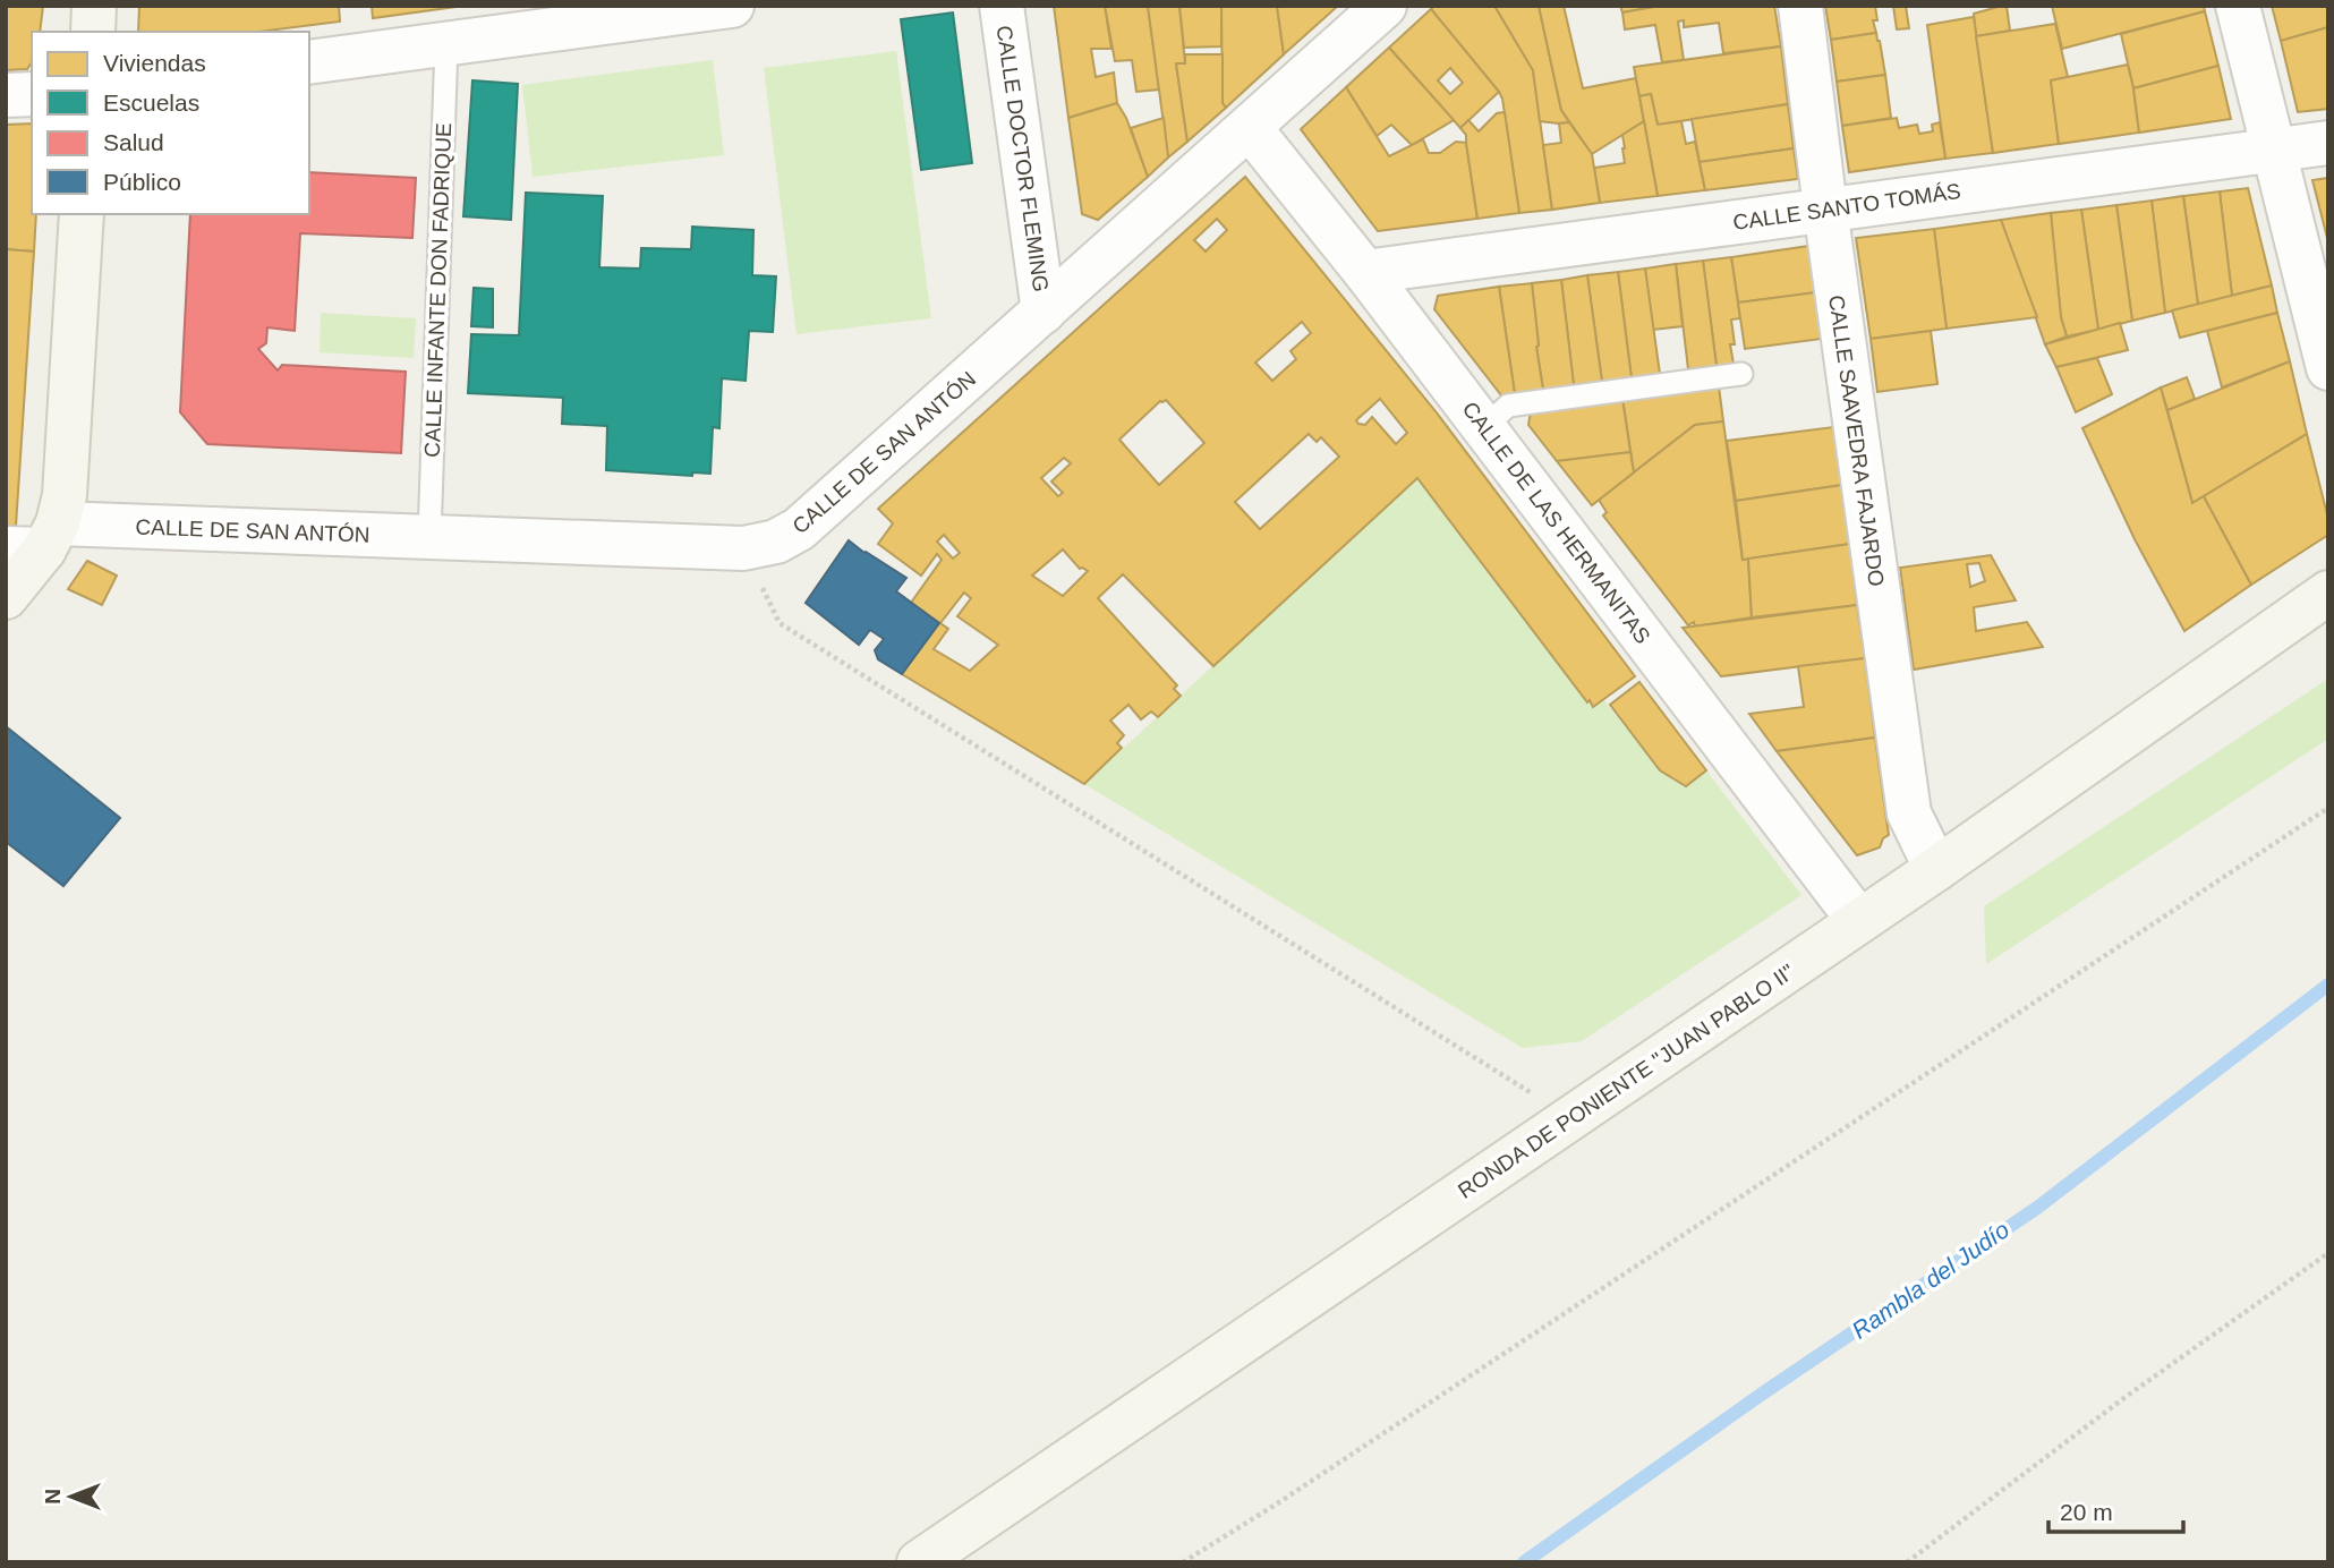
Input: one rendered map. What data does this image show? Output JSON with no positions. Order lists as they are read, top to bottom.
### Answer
{
  "streets": {
    "main road": ["RONDA DE PONIENTE \"JUAN PABLO II\""],
    "street": [
      "CALLE DOCTOR FLEMING",
      "CALLE SANTO TOMÁS",
      "CALLE SAAVEDRA FAJARDO",
      "CALLE DE SAN ANTÓN",
      "CALLE DE LAS HERMANITAS"
    ],
    "lane": ["CALLE INFANTE DON FADRIQUE"]
  },
  "crossings": [
    ["CALLE DOCTOR FLEMING", "CALLE DE SAN ANTÓN"],
    ["CALLE SANTO TOMÁS", "CALLE SAAVEDRA FAJARDO"],
    ["CALLE SANTO TOMÁS", "CALLE DE LAS HERMANITAS"],
    ["CALLE INFANTE DON FADRIQUE", "CALLE DE SAN ANTÓN"],
    ["CALLE SAAVEDRA FAJARDO", "RONDA DE PONIENTE \"JUAN PABLO II\""],
    ["CALLE DE SAN ANTÓN", "CALLE DE LAS HERMANITAS"],
    ["CALLE DE LAS HERMANITAS", "RONDA DE PONIENTE \"JUAN PABLO II\""]
  ],
  "water": ["Rambla del Judío"],
  "legend": [
    "Viviendas",
    "Escuelas",
    "Salud",
    "Público"
  ],
  "scale_bar": "20 m",
  "north": "left"
}
